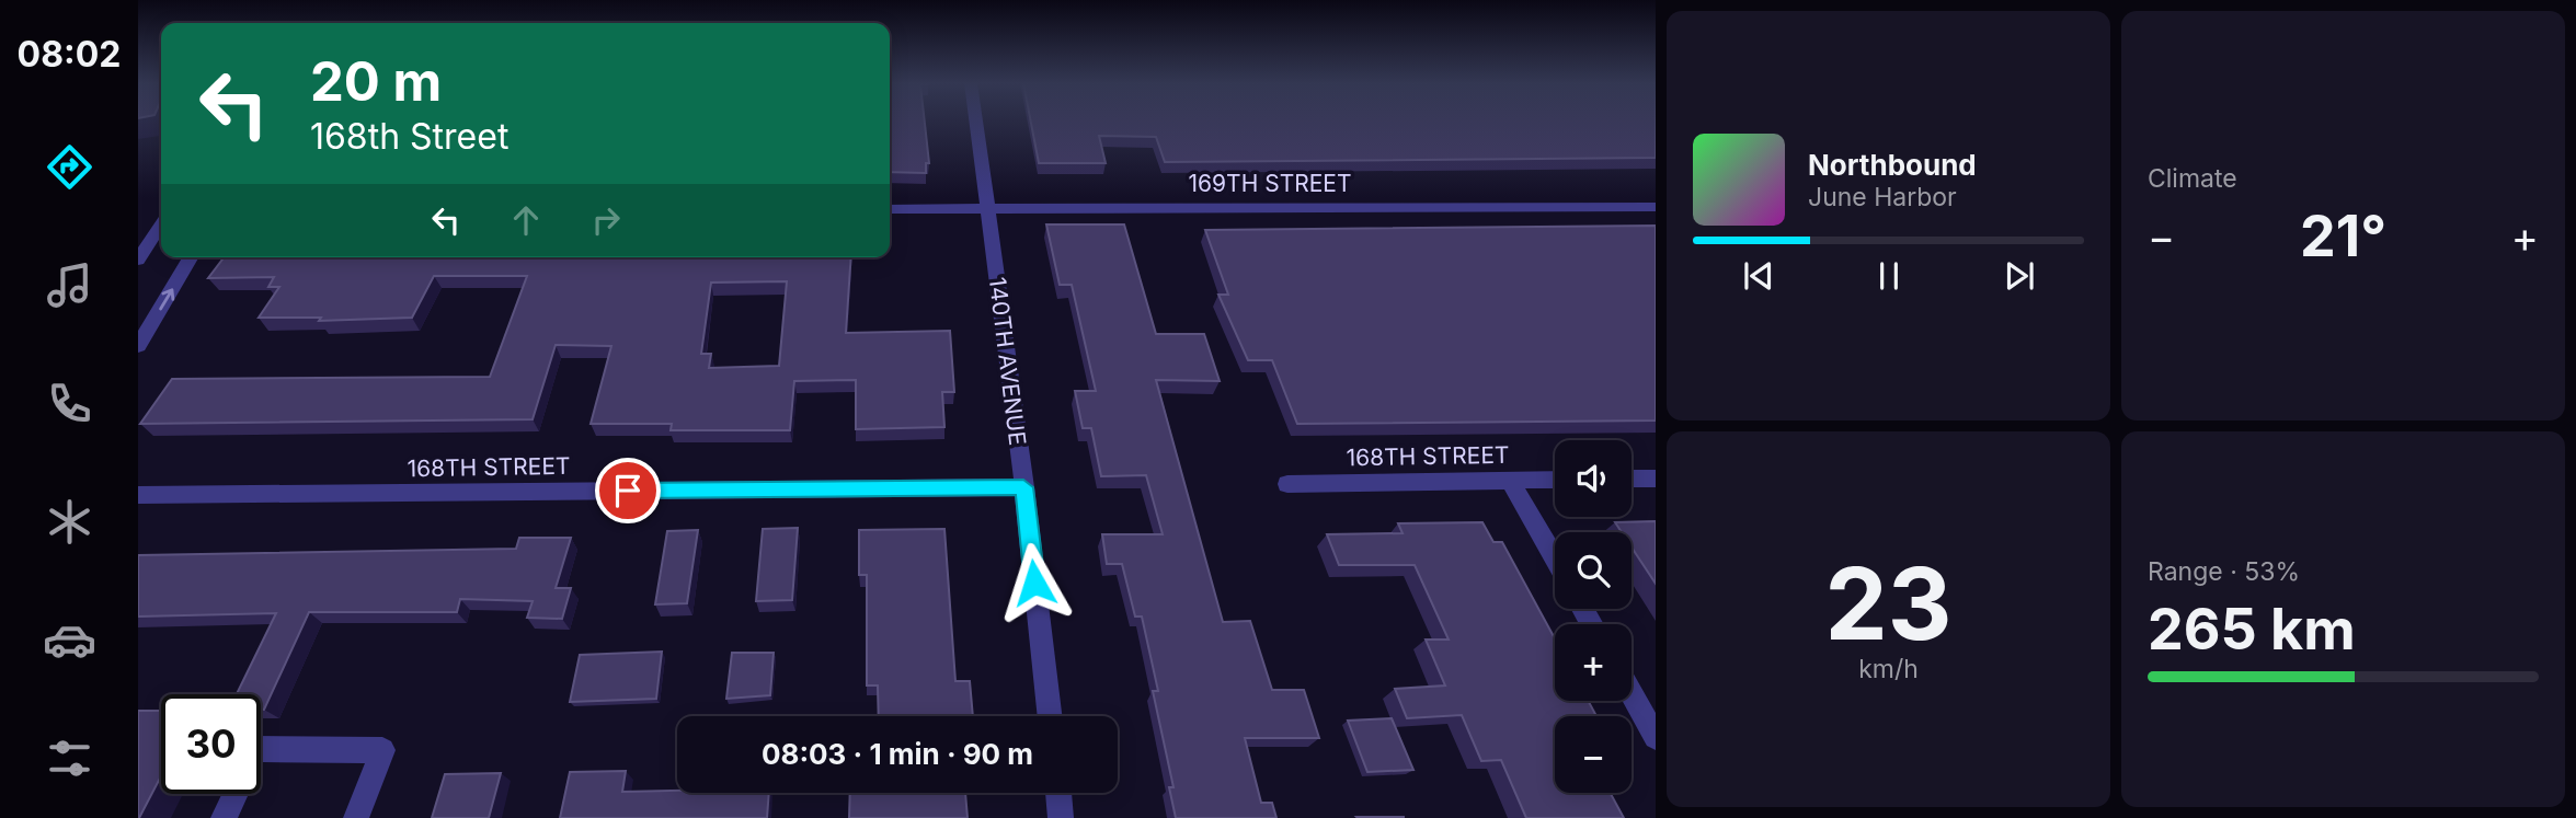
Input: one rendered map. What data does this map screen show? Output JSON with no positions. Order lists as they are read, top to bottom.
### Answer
{
  "streets": {
    "street": ["169TH STREET", "140TH AVENUE", "168TH STREET"]
  },
  "crossings": [
    ["169TH STREET", "140TH AVENUE"],
    ["140TH AVENUE", "168TH STREET"]
  ],
  "page": {
    "tabs": "08:02",
    "tile": [
      "Climate",
      ["23", "km/h"],
      ["Range · 53%", "265 km"]
    ],
    "turn": ["20 m", "168th Street"],
    "song": ["Northbound", "June Harbor"],
    "heat": ["−", "21°", "+"],
    "map_buttons": ["+", "−"],
    "limit": "30",
    "trip": "08:03 · 1 min · 90 m"
  }
}
